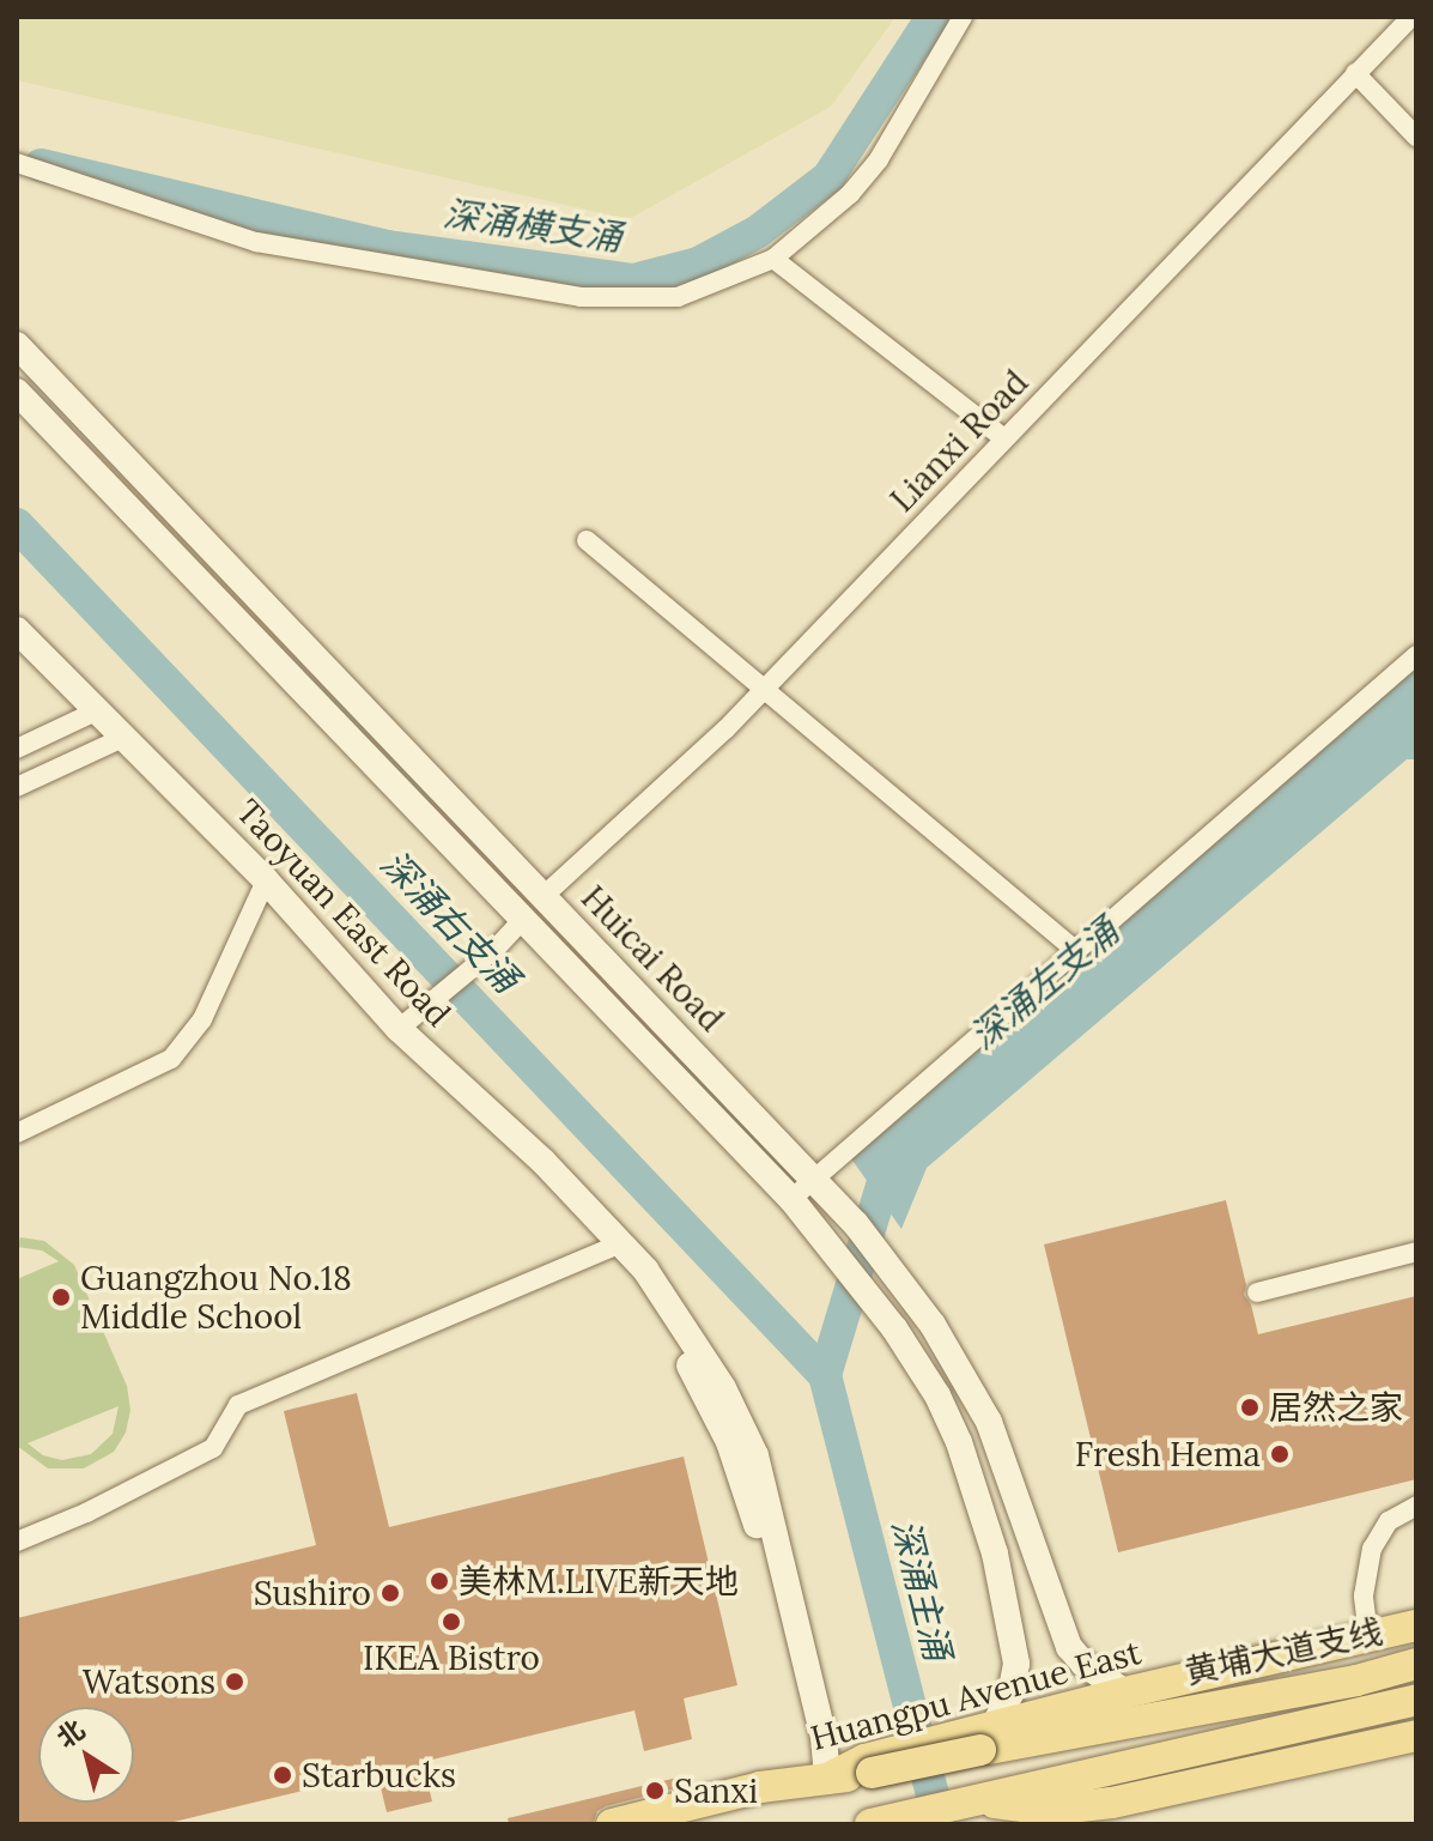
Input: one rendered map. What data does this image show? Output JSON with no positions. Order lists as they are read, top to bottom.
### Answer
{
  "streets": {
    "main road": ["黄埔大道支线", "Huangpu Avenue East"],
    "street": ["Lianxi Road", "Taoyuan East Road", "Huicai Road"]
  },
  "crossings": [
    ["Lianxi Road", "Huicai Road"],
    ["Taoyuan East Road", "黄埔大道支线"],
    ["Taoyuan East Road", "Huangpu Avenue East"],
    ["Huicai Road", "黄埔大道支线"],
    ["Huicai Road", "Huangpu Avenue East"],
    ["黄埔大道支线", "Huangpu Avenue East"]
  ],
  "water": [
    "深涌横支涌",
    "深涌右支涌",
    "深涌左支涌",
    "深涌主涌"
  ],
  "places": [
    "Guangzhou No.18 Middle School",
    "居然之家",
    "Fresh Hema",
    "美林M.LIVE新天地",
    "Sushiro",
    "IKEA Bistro",
    "Watsons",
    "Starbucks",
    "Sanxi"
  ],
  "north": "top left"
}
